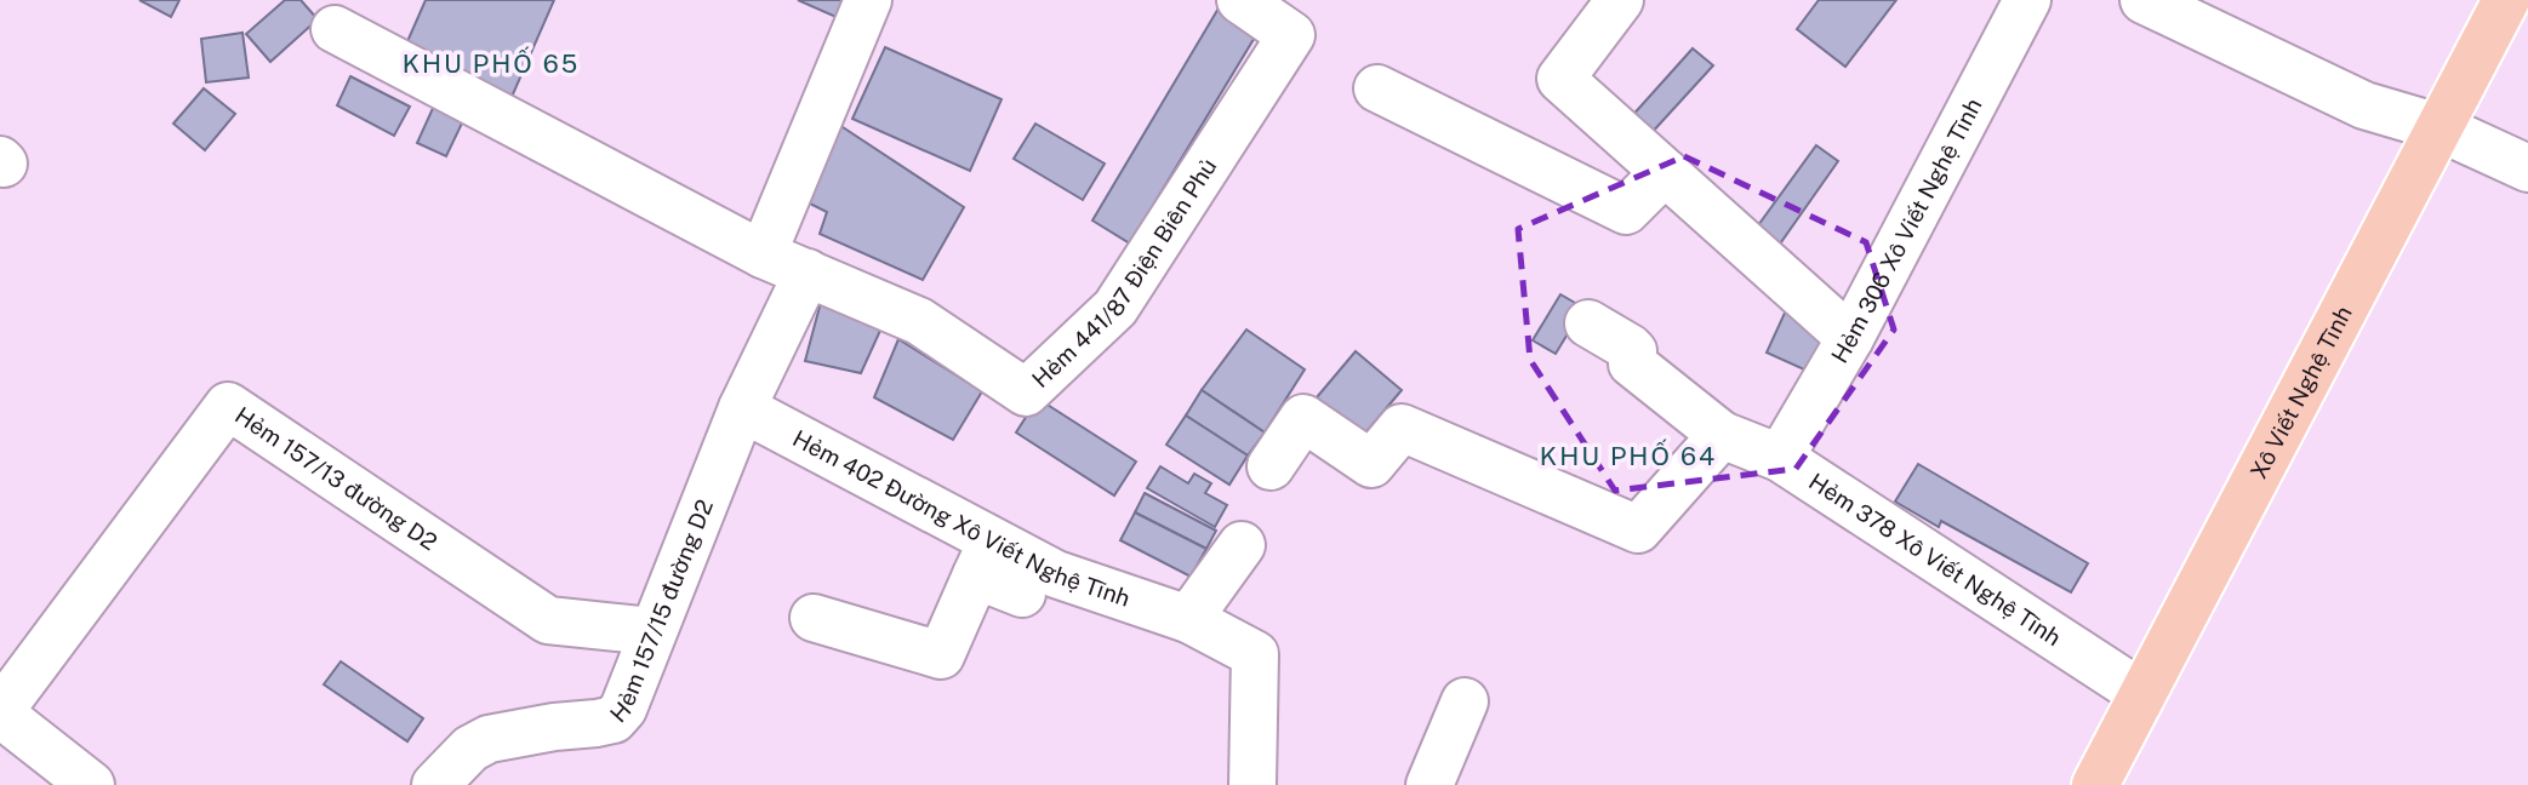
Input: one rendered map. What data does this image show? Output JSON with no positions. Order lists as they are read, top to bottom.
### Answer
{
  "streets": {
    "main road": ["Xô Viết Nghệ Tĩnh"],
    "street": [
      "Hẻm 306 Xô Viết Nghệ Tĩnh",
      "Hẻm 441/87 Điện Biên Phủ",
      "Hẻm 157/13 đường D2",
      "Hẻm 402 Đường Xô Viết Nghệ Tĩnh",
      "Hẻm 378 Xô Viết Nghệ Tĩnh",
      "Hẻm 157/15 đường D2"
    ]
  },
  "crossings": [
    ["Hẻm 306 Xô Viết Nghệ Tĩnh", "Hẻm 378 Xô Viết Nghệ Tĩnh"],
    ["Hẻm 441/87 Điện Biên Phủ", "Hẻm 157/15 đường D2"],
    ["Xô Viết Nghệ Tĩnh", "Hẻm 378 Xô Viết Nghệ Tĩnh"],
    ["Hẻm 157/13 đường D2", "Hẻm 157/15 đường D2"],
    ["Hẻm 402 Đường Xô Viết Nghệ Tĩnh", "Hẻm 157/15 đường D2"]
  ],
  "districts": ["KHU PHỐ 65", "KHU PHỐ 64"]
}
